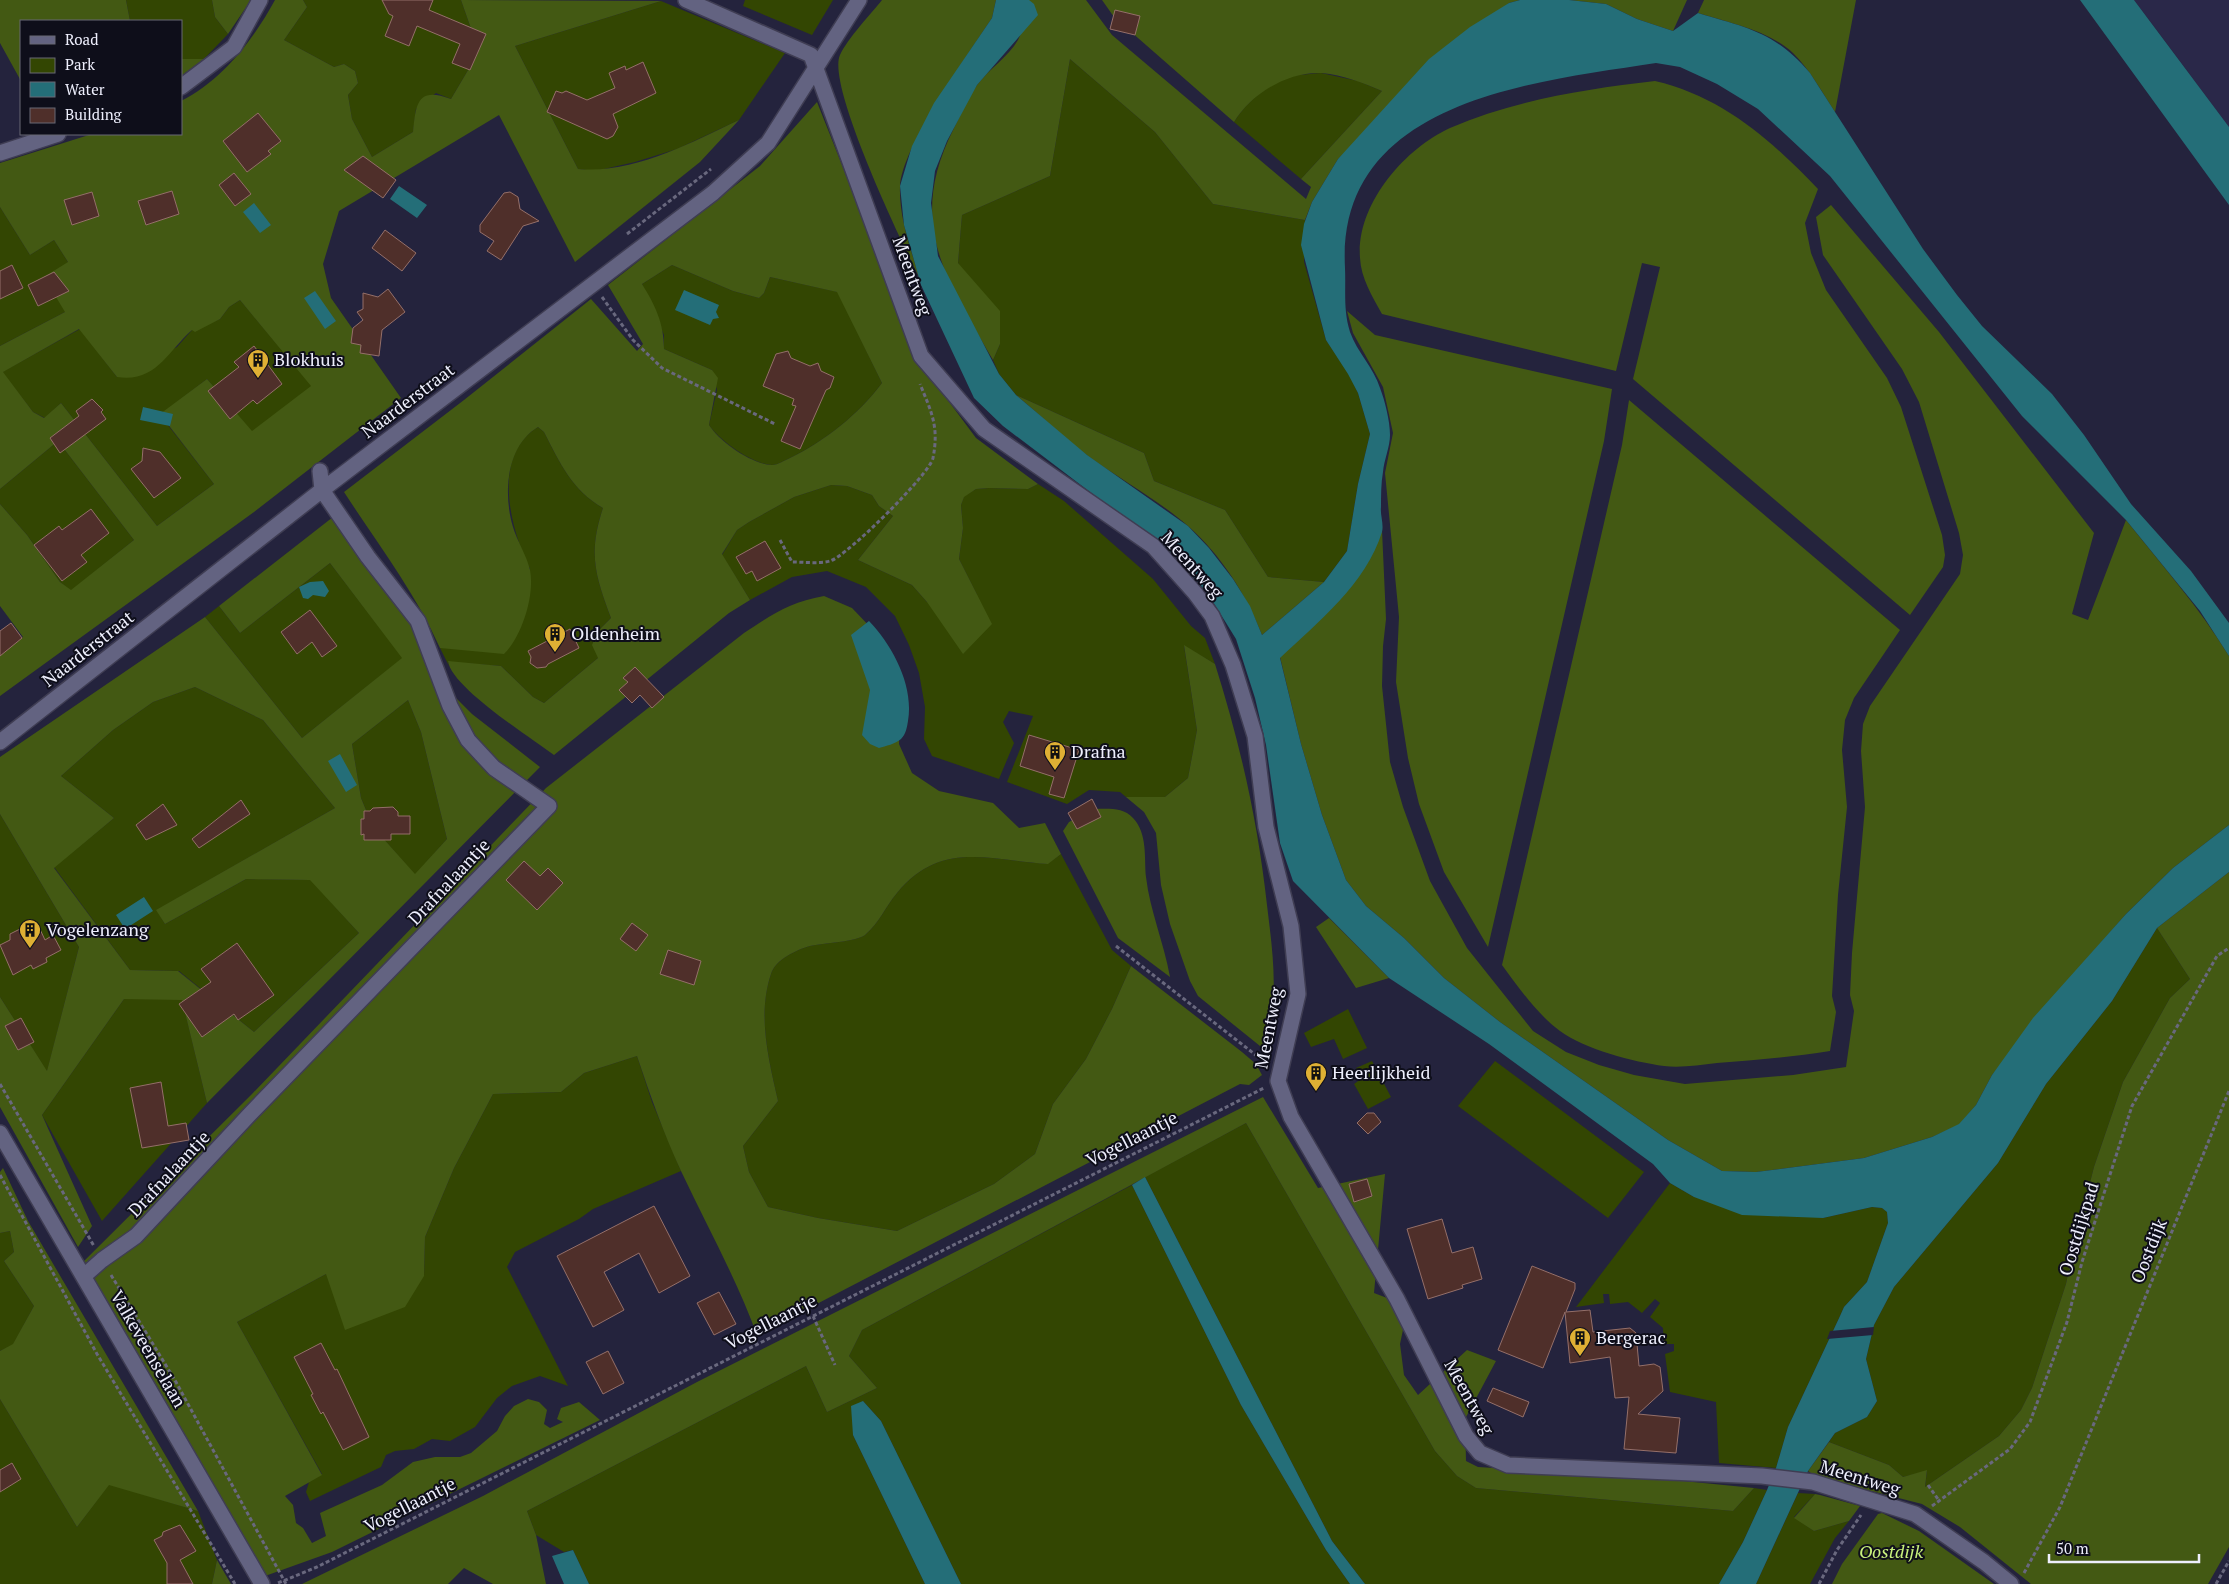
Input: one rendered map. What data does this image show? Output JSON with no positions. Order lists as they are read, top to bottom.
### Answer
{
  "streets": {
    "street": [
      "Meentweg",
      "Naarderstraat",
      "Drafnalaantje",
      "Valkeveenselaan"
    ],
    "path": ["Vogellaantje", "Oostdijkpad", "Oostdijk"]
  },
  "crossings": [
    ["Meentweg", "Naarderstraat"],
    ["Meentweg", "Vogellaantje"],
    ["Meentweg", "Oostdijk"],
    ["Naarderstraat", "Drafnalaantje"],
    ["Drafnalaantje", "Valkeveenselaan"]
  ],
  "parks": ["Oostdijk"],
  "places": {
    "building": [
      "Blokhuis",
      "Oldenheim",
      "Drafna",
      "Vogelenzang",
      "Heerlijkheid",
      "Bergerac"
    ]
  },
  "legend": [
    "Road",
    "Park",
    "Water",
    "Building"
  ],
  "scale_bar": "50 m"
}
